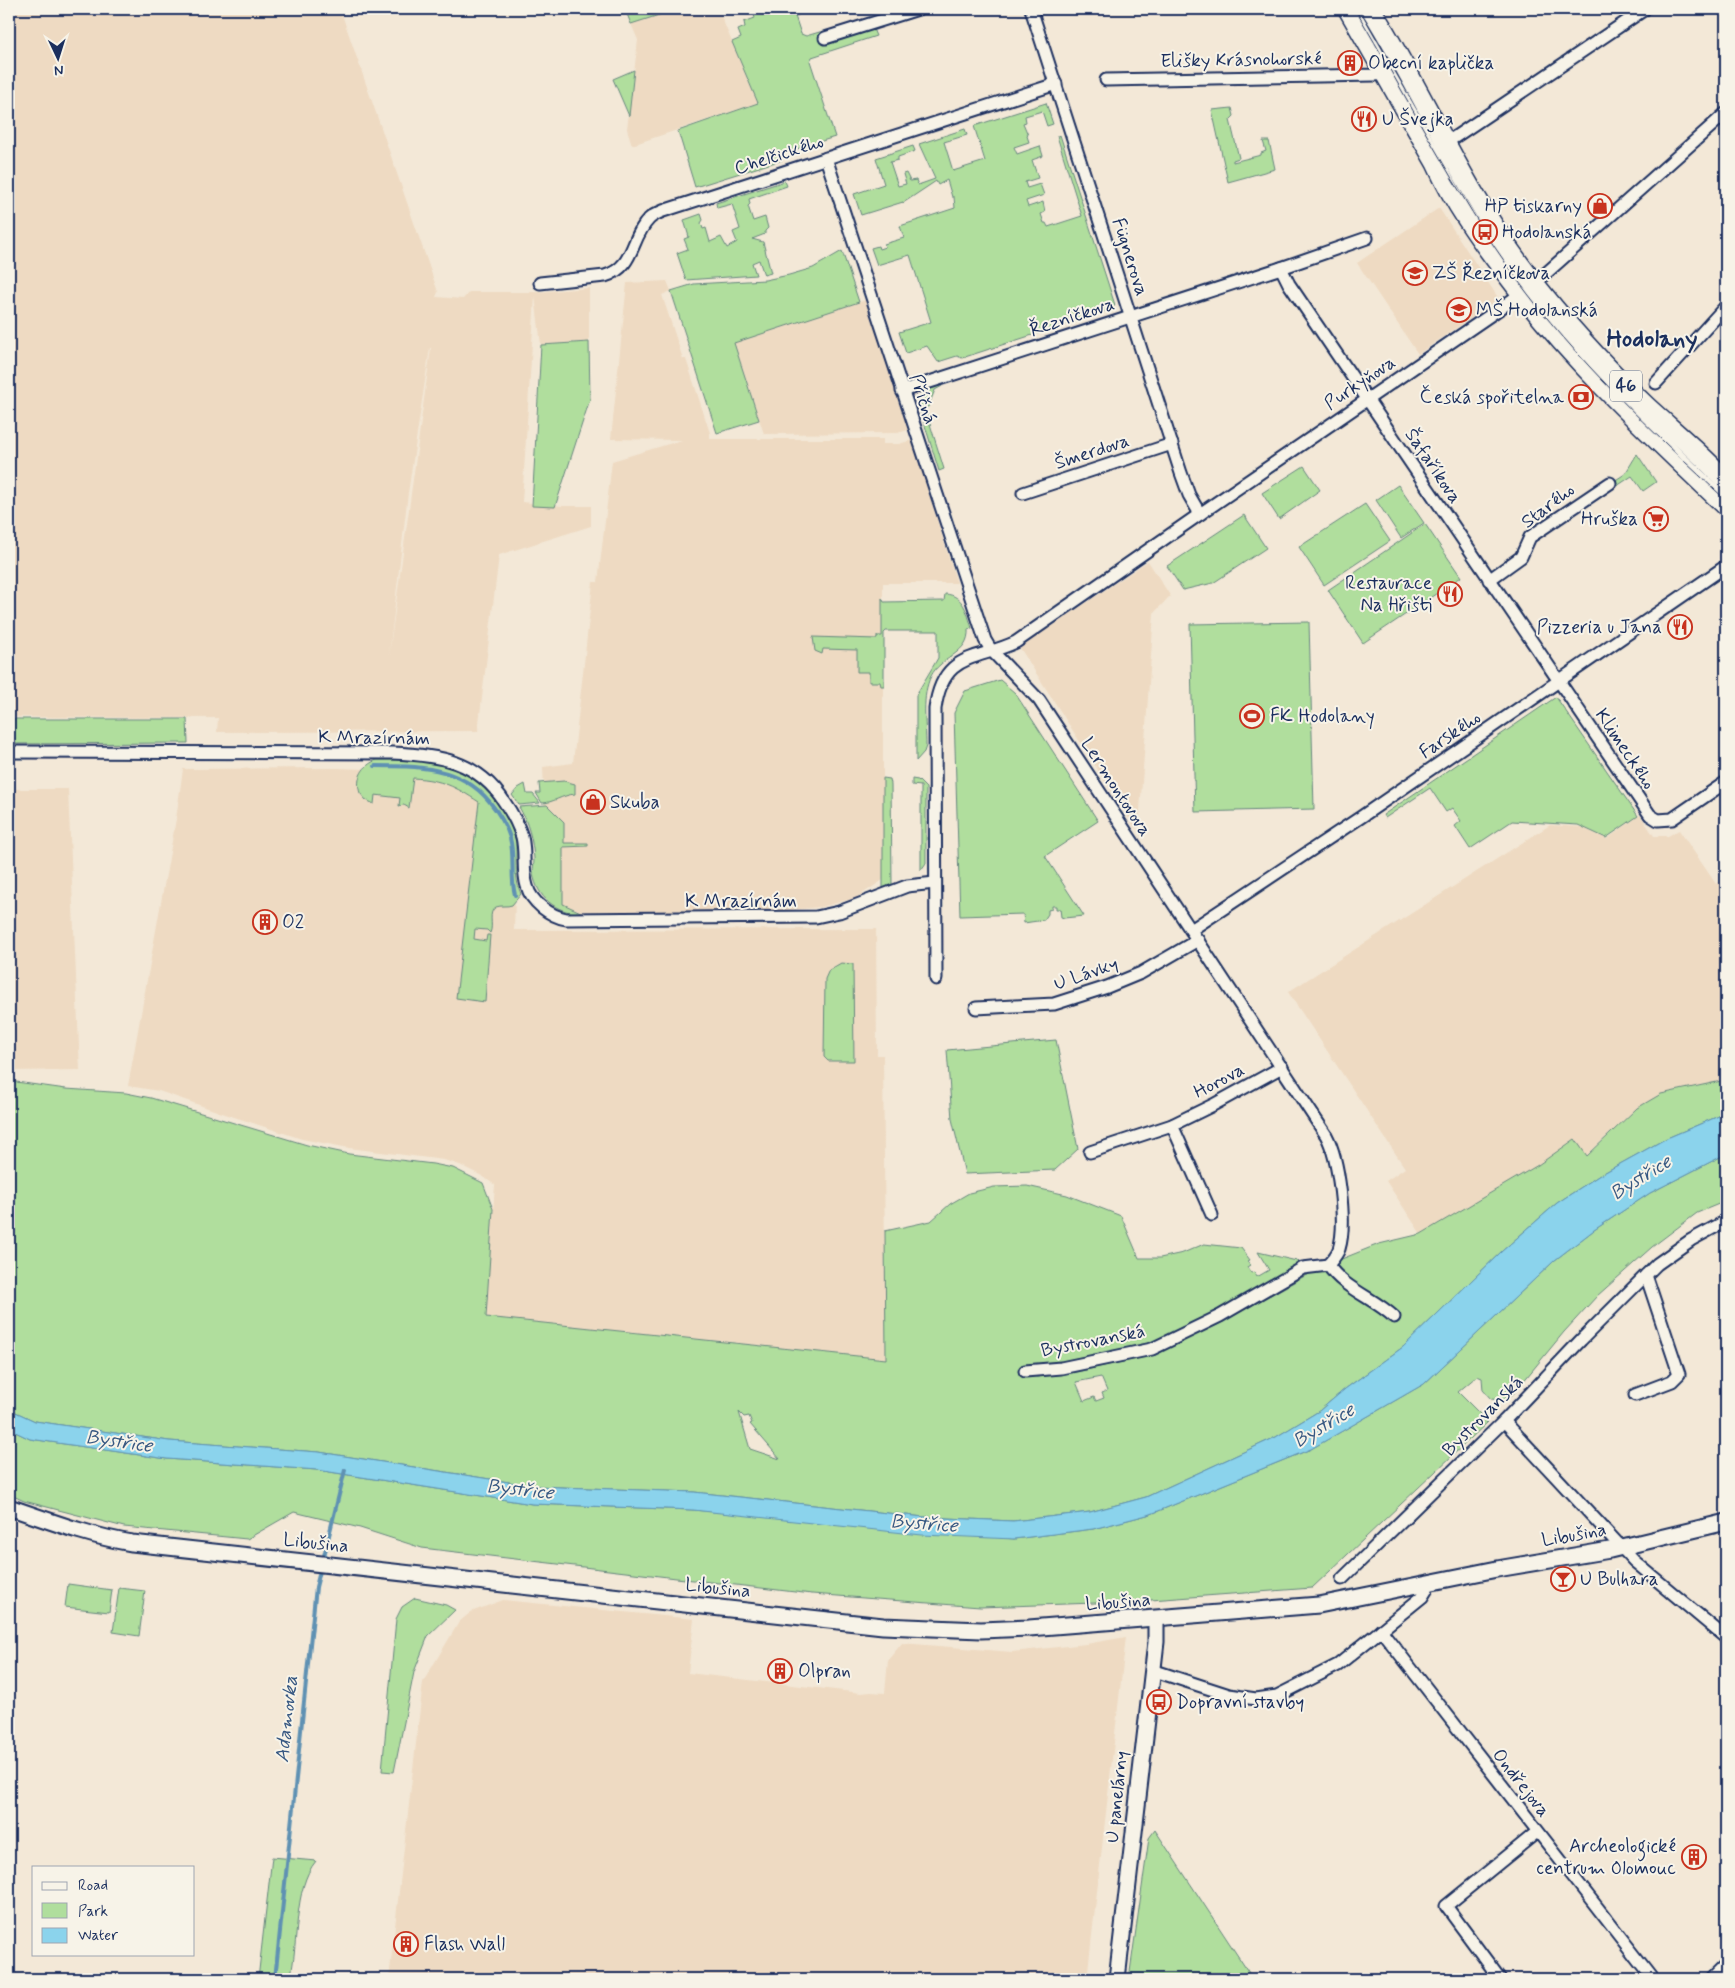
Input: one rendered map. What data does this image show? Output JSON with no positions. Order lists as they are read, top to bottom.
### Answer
{
  "streets": {
    "main road": ["46"],
    "street": [
      "Elišky Krásnohorské",
      "Chelčického",
      "Fügnerova",
      "Řezníčkova",
      "Purkyňova",
      "Příčná",
      "Šmerdova",
      "Šafaříkova",
      "Starého",
      "Farského",
      "K Mrazírnám",
      "Klimeckého",
      "Lermontovova",
      "U Lávky",
      "Horova",
      "Bystrovanská",
      "Libušina",
      "Ondřejova",
      "U panelárny"
    ]
  },
  "crossings": [
    ["Elišky Krásnohorské", "46"],
    ["Chelčického", "Fügnerova"],
    ["Chelčického", "Příčná"],
    ["Fügnerova", "Řezníčkova"],
    ["Fügnerova", "Purkyňova"],
    ["Fügnerova", "Šmerdova"],
    ["Řezníčkova", "Příčná"],
    ["Řezníčkova", "Šafaříkova"],
    ["Purkyňova", "46"],
    ["Purkyňova", "Příčná"],
    ["Purkyňova", "Šafaříkova"],
    ["Purkyňova", "Lermontovova"],
    ["Příčná", "Lermontovova"],
    ["Šafaříkova", "Starého"],
    ["Šafaříkova", "Farského"],
    ["Šafaříkova", "Klimeckého"],
    ["Farského", "Klimeckého"],
    ["Farského", "Lermontovova"],
    ["Lermontovova", "U Lávky"],
    ["Lermontovova", "Horova"],
    ["Lermontovova", "Bystrovanská"],
    ["Libušina", "U panelárny"]
  ],
  "districts": ["Hodolany"],
  "water": ["Bystřice", "Adamovka"],
  "places": {
    "building": [
      "Obecní kaplička",
      "O2",
      "Olpran",
      "Archeologické centrum Olomouc",
      "Flash Wall"
    ],
    "restaurant": ["U Švejka", "Restaurace Na Hřišti", "Pizzeria u Jana"],
    "shop": ["HP tiskarny", "Skuba"],
    "bus stop": ["Hodolanská", "Dopravní stavby"],
    "school or university": ["ZŠ Řezníčkova", "MŠ Hodolanská"],
    "bank": ["Česká spořitelna"],
    "supermarket": ["Hruška"],
    "sports": ["FK Hodolany"],
    "bar": ["U Bulhara"]
  },
  "legend": ["Road", "Park", "Water"],
  "north": "bottom"
}
